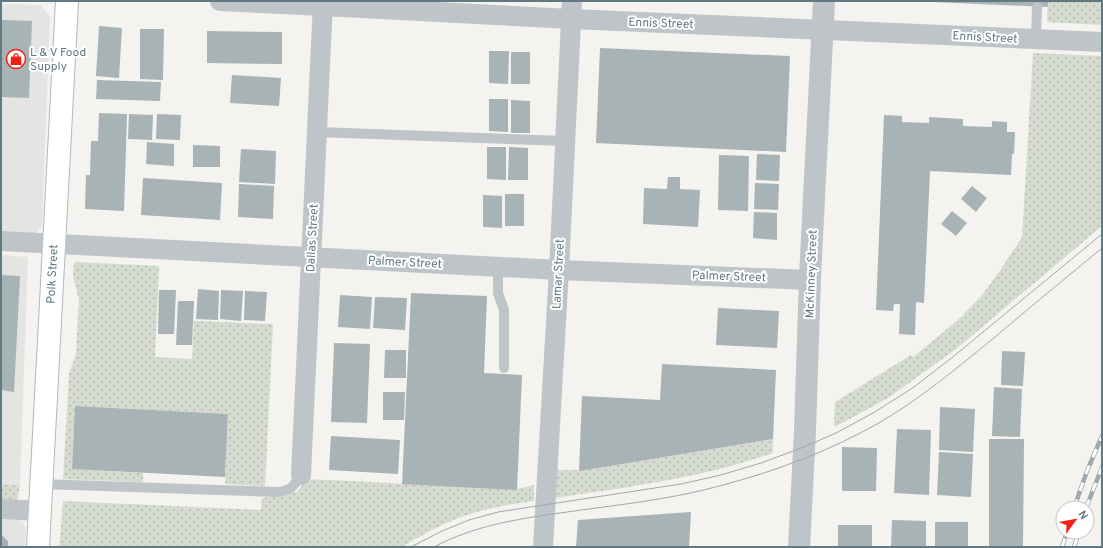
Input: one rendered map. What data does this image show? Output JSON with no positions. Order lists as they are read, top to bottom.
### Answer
{
  "streets": {
    "main road": ["Polk Street"],
    "street": [
      "Ennis Street",
      "Dallas Street",
      "Palmer Street",
      "Lamar Street",
      "McKinney Street"
    ]
  },
  "crossings": [
    ["Ennis Street", "Dallas Street"],
    ["Ennis Street", "Lamar Street"],
    ["Ennis Street", "McKinney Street"],
    ["Dallas Street", "Palmer Street"],
    ["Palmer Street", "Polk Street"],
    ["Palmer Street", "Lamar Street"],
    ["Palmer Street", "McKinney Street"]
  ],
  "places": {
    "shop": ["L & V Food Supply"]
  },
  "north": "top right"
}
